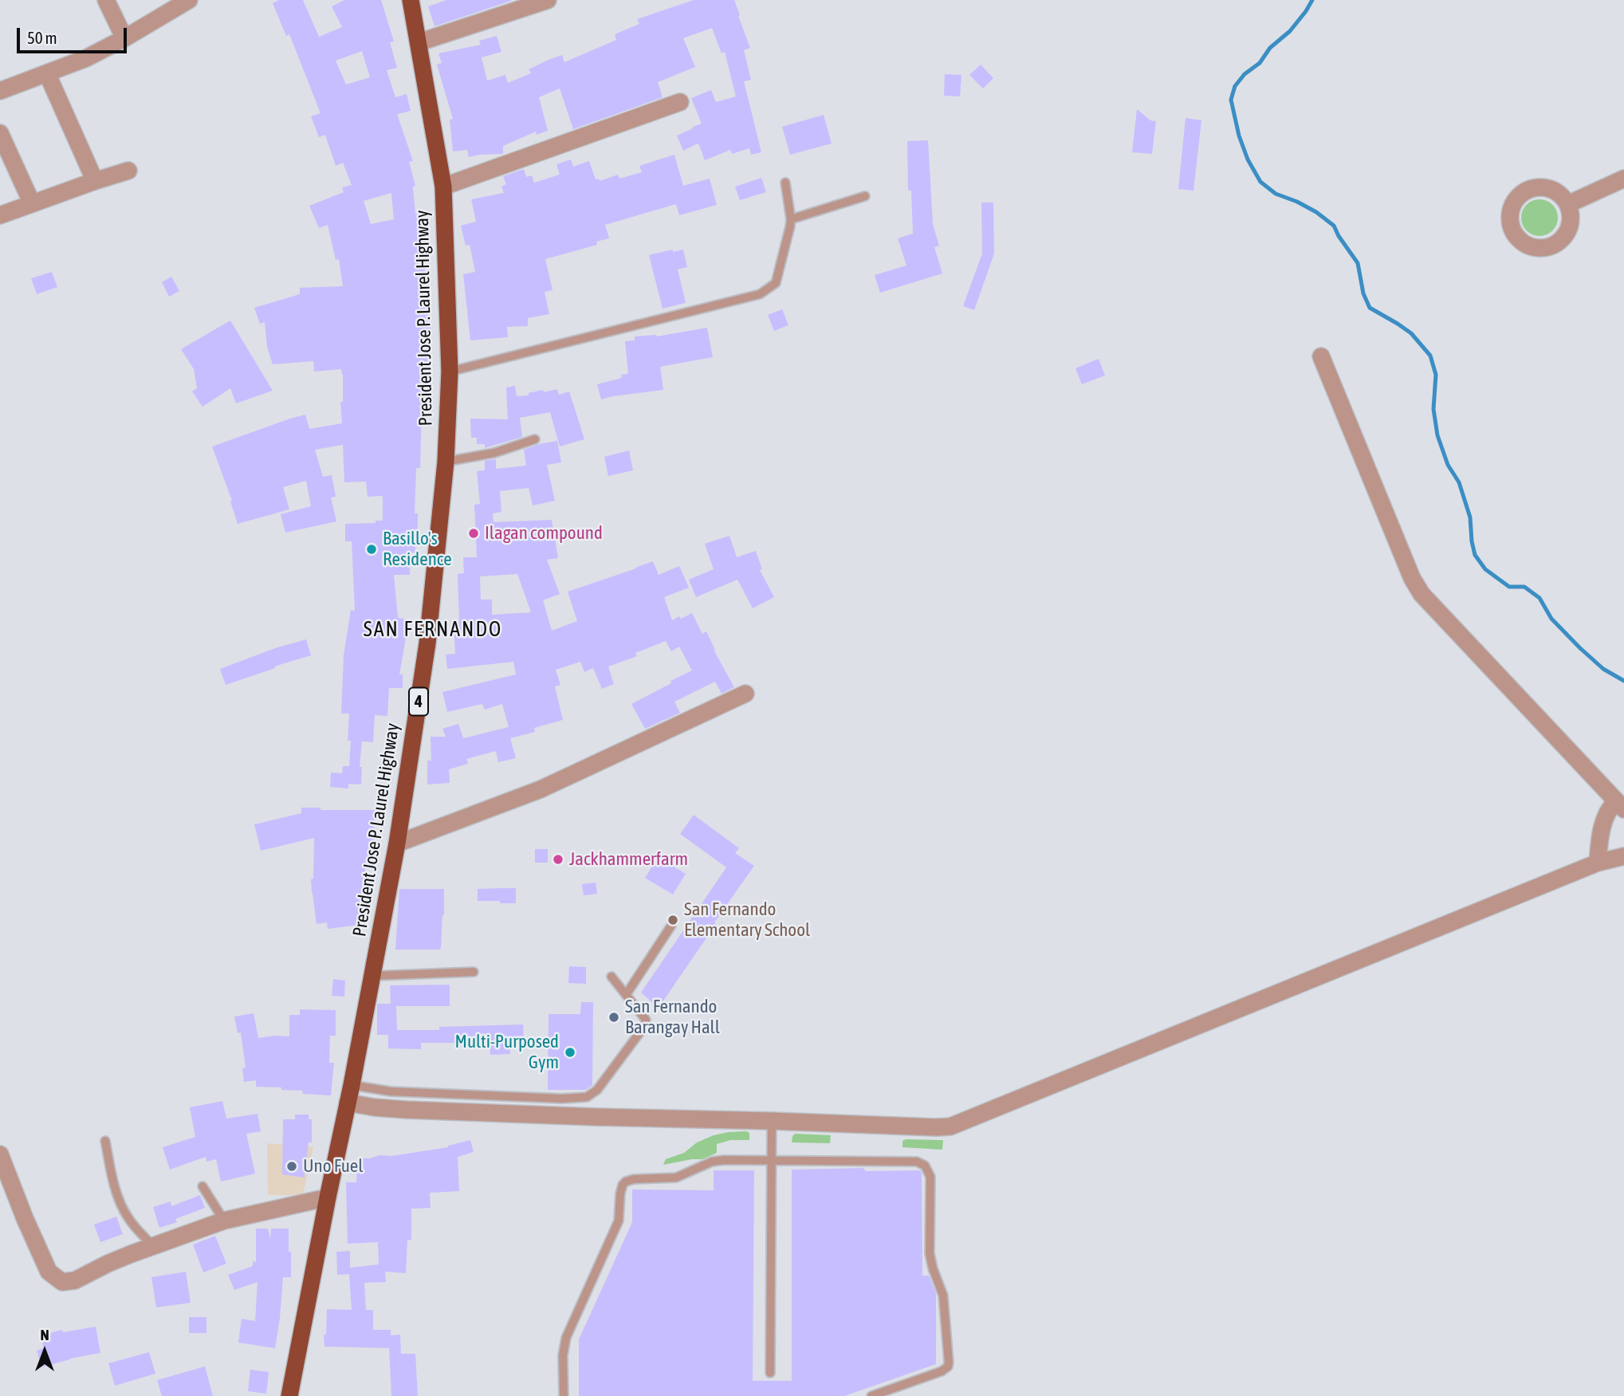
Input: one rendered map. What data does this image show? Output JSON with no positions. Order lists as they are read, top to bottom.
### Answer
{
  "streets": {
    "highway": ["President Jose P. Laurel Highway", "4"]
  },
  "districts": ["SAN FERNANDO"],
  "places": [
    "Ilagan compound",
    "Basillo's Residence",
    "Jackhammerfarm",
    "San Fernando Elementary School",
    "San Fernando Barangay Hall",
    "Multi-Purposed Gym",
    "Uno Fuel"
  ],
  "scale_bar": "50 m",
  "north": "top"
}
